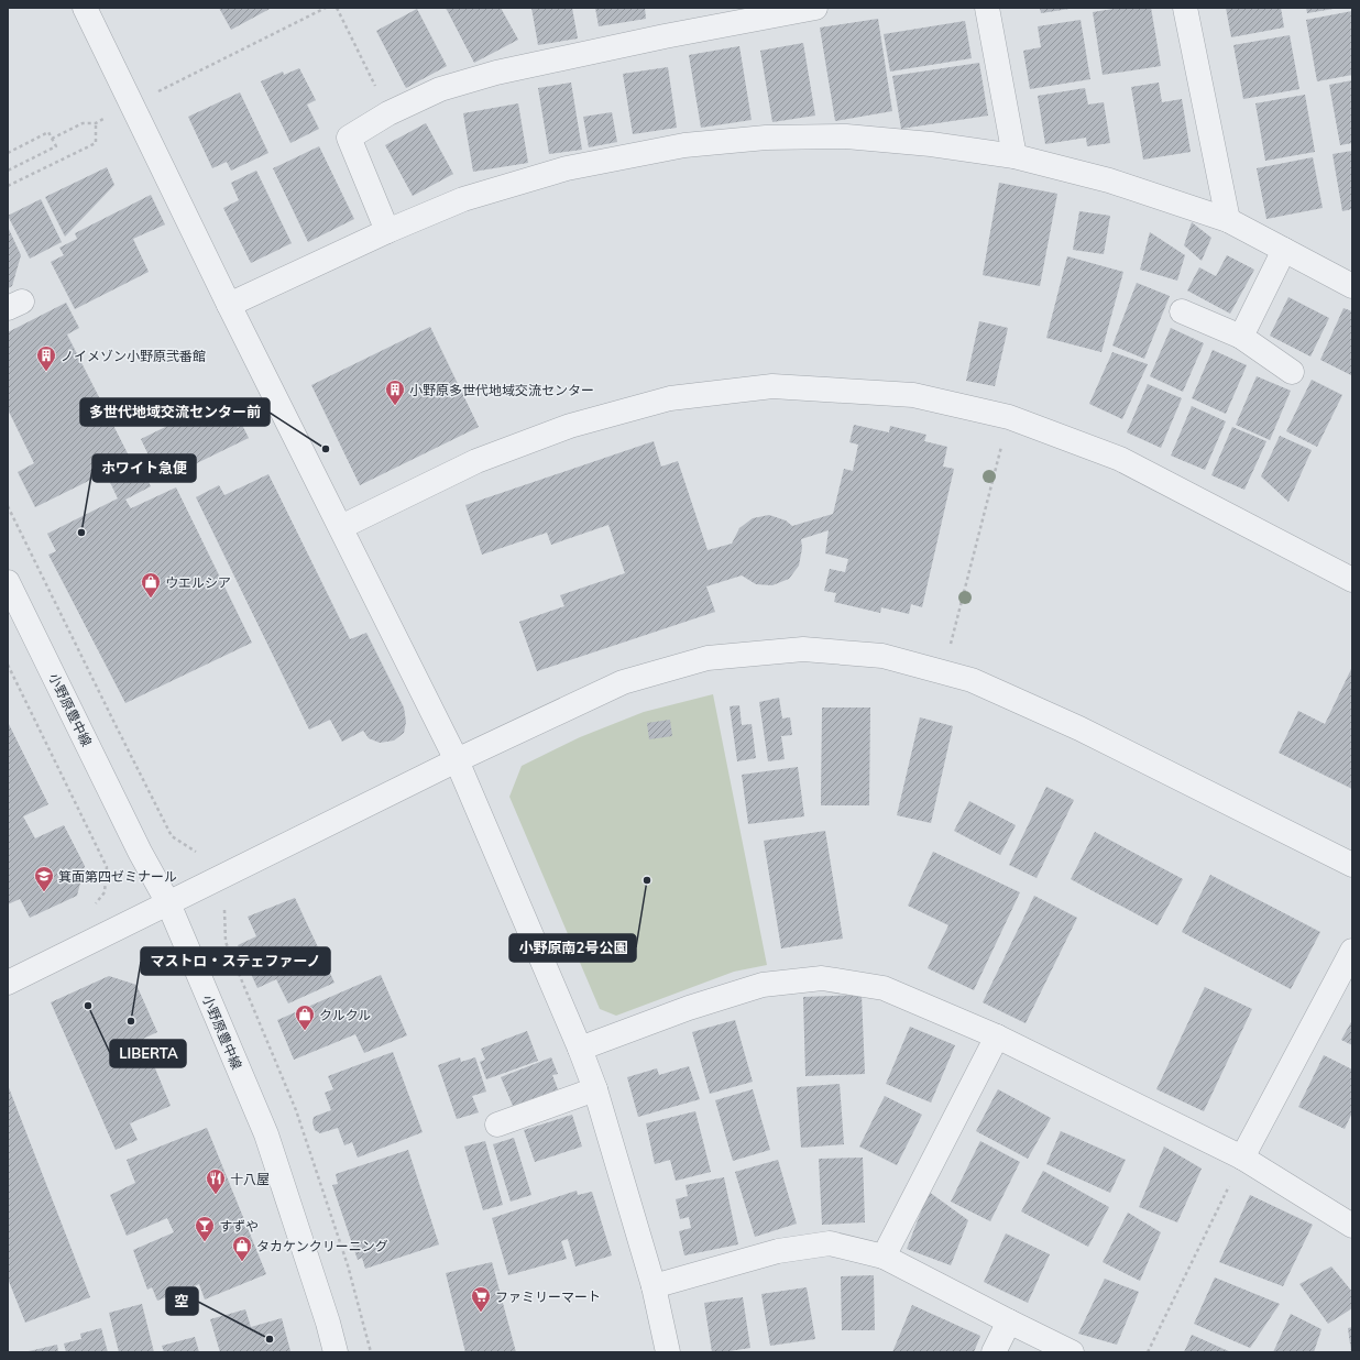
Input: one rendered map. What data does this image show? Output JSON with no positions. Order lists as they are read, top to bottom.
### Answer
{
  "streets": {
    "street": ["小野原豊中線"]
  },
  "places": {
    "building": ["ノイメゾン小野原弐番館", "小野原多世代地域交流センター"],
    "other": [
      "多世代地域交流センター前",
      "ホワイト急便",
      "小野原南2号公園",
      "LIBERTA",
      "マストロ・ステェファーノ",
      "空"
    ],
    "shop": ["ウエルシア", "クルクル", "タカケンクリーニング"],
    "school or university": ["箕面第四ゼミナール"],
    "restaurant": ["十八屋"],
    "bar": ["すずや"],
    "supermarket": ["ファミリーマート"]
  }
}
